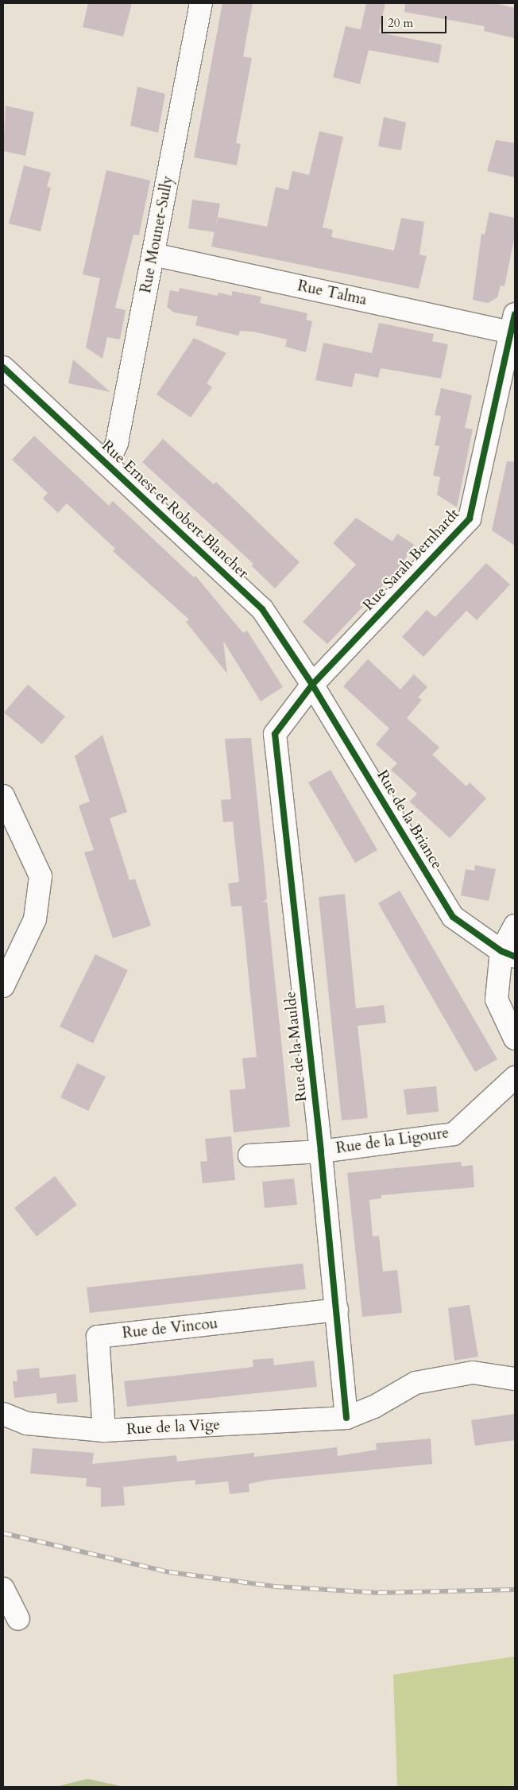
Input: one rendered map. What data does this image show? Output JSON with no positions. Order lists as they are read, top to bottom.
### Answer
{
  "streets": {
    "street": [
      "Rue Mounet-Sully",
      "Rue Talma",
      "Rue Ernest et Robert Blancher",
      "Rue Sarah Bernhardt",
      "Rue de la Briance",
      "Rue de la Maulde",
      "Rue de la Ligoure",
      "Rue de Vincou",
      "Rue de la Vige"
    ]
  },
  "crossings": [
    ["Rue Mounet-Sully", "Rue Talma"],
    ["Rue Mounet-Sully", "Rue Ernest et Robert Blancher"],
    ["Rue Talma", "Rue Sarah Bernhardt"],
    ["Rue Ernest et Robert Blancher", "Rue Sarah Bernhardt"],
    ["Rue Ernest et Robert Blancher", "Rue de la Briance"],
    ["Rue Ernest et Robert Blancher", "Rue de la Maulde"],
    ["Rue Sarah Bernhardt", "Rue de la Briance"],
    ["Rue Sarah Bernhardt", "Rue de la Maulde"],
    ["Rue de la Briance", "Rue de la Maulde"],
    ["Rue de la Maulde", "Rue de la Ligoure"],
    ["Rue de la Maulde", "Rue de Vincou"],
    ["Rue de la Maulde", "Rue de la Vige"],
    ["Rue de Vincou", "Rue de la Vige"]
  ],
  "scale_bar": "20 m"
}
